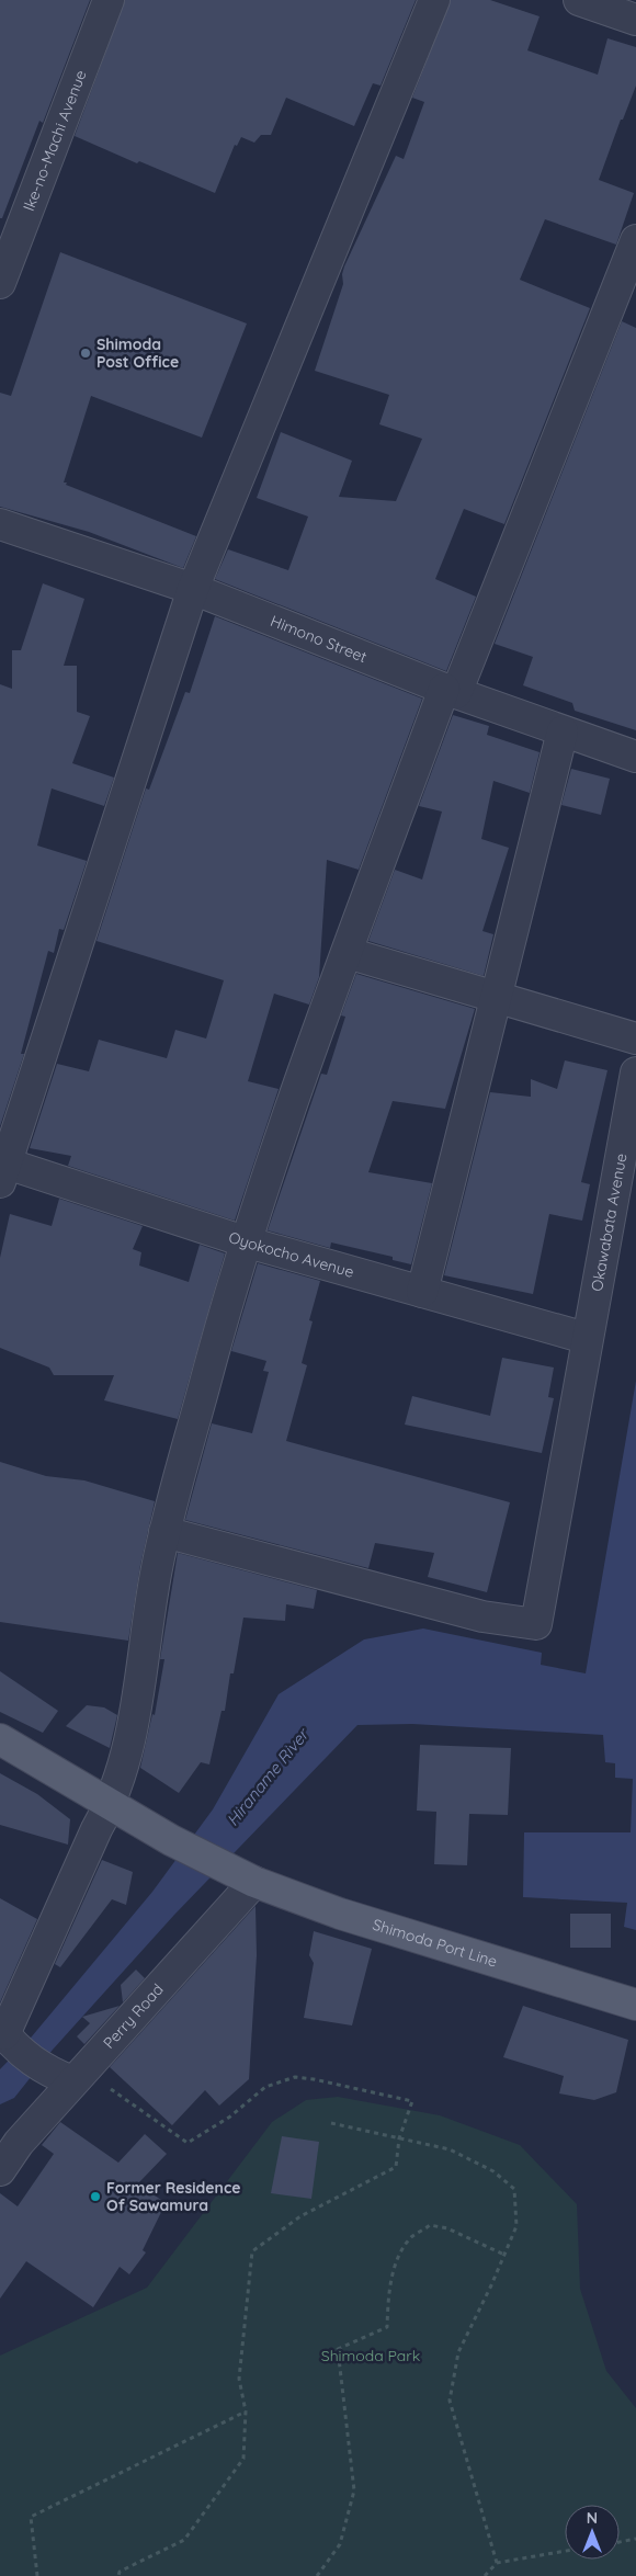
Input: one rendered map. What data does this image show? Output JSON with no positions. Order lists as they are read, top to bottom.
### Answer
{
  "streets": {
    "main road": ["Shimoda Port Line"],
    "street": [
      "Ike-no-Machi Avenue",
      "Himono Street",
      "Okawabata Avenue",
      "Oyokocho Avenue",
      "Perry Road"
    ]
  },
  "crossings": [
    ["Okawabata Avenue", "Oyokocho Avenue"],
    ["Shimoda Port Line", "Perry Road"]
  ],
  "water": ["Hiraname River"],
  "parks": ["Shimoda Park"],
  "places": ["Shimoda Post Office", "Former Residence Of Sawamura"],
  "north": "top"
}
